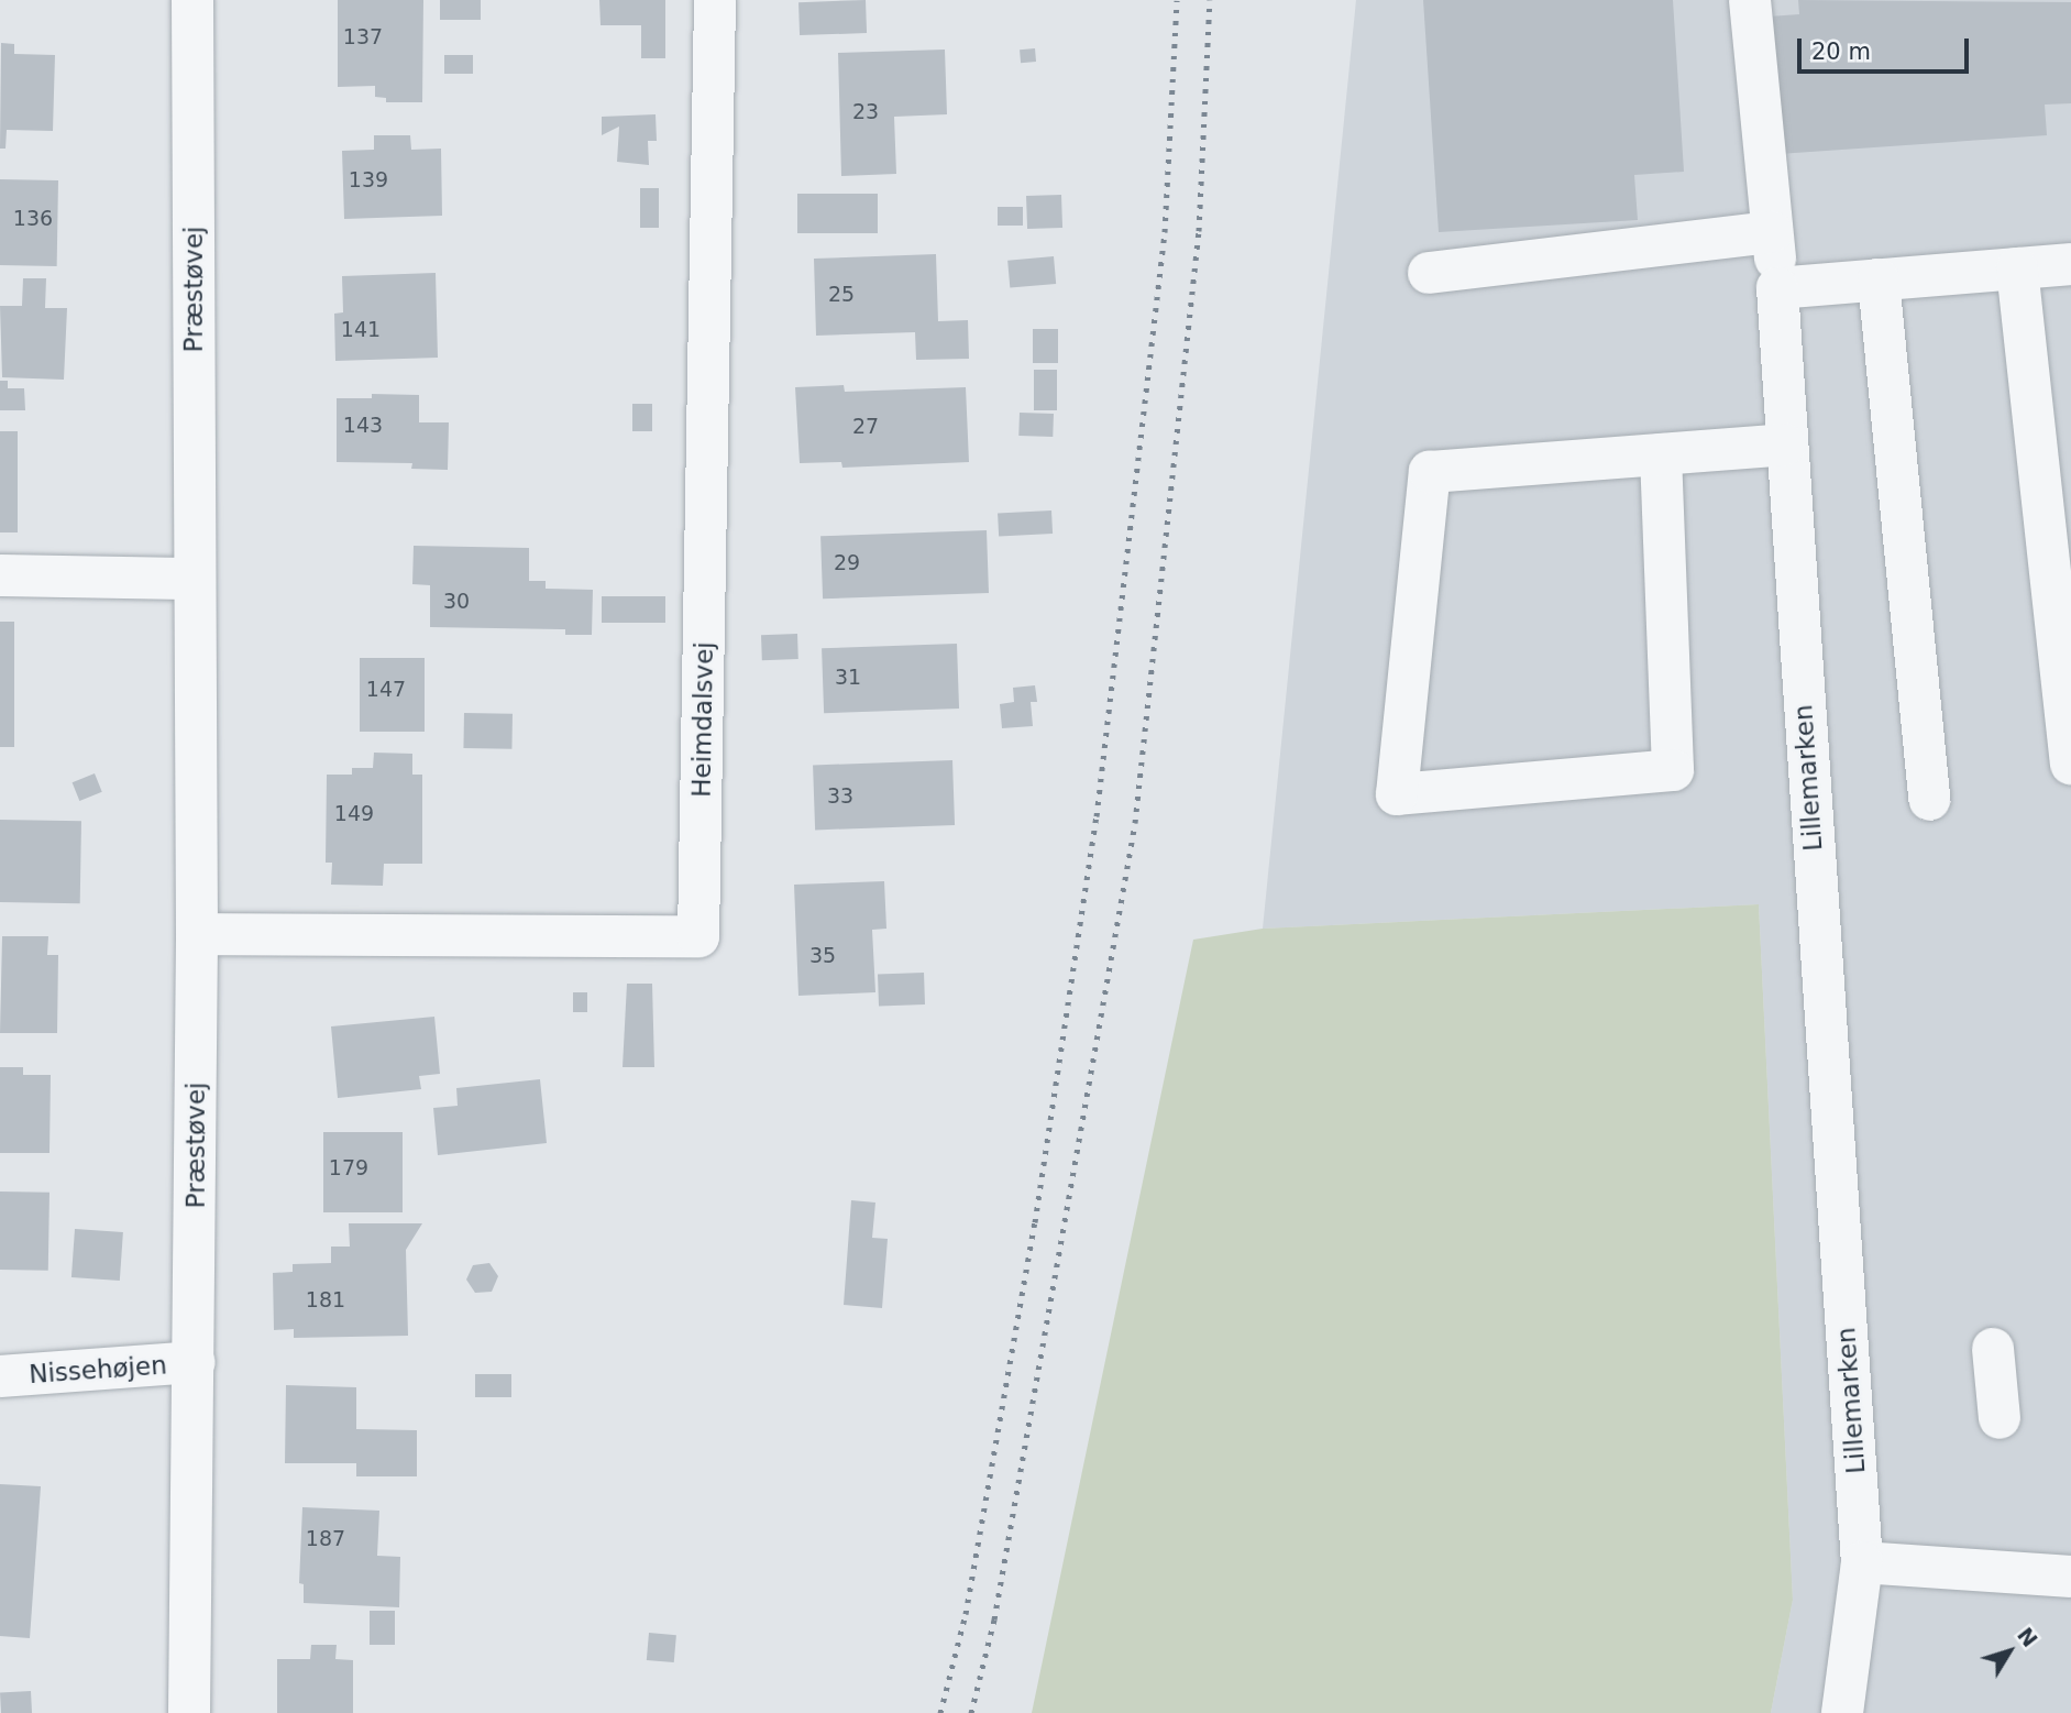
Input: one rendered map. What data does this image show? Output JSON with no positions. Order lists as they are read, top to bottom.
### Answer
{
  "streets": {
    "street": [
      "Præstøvej",
      "Heimdalsvej",
      "Lillemarken",
      "Nissehøjen"
    ]
  },
  "crossings": [
    ["Præstøvej", "Heimdalsvej"],
    ["Præstøvej", "Nissehøjen"]
  ],
  "house_numbers": [
    "137",
    "23",
    "139",
    "136",
    "25",
    "141",
    "143",
    "27",
    "29",
    "30",
    "31",
    "147",
    "33",
    "149",
    "35",
    "179",
    "181",
    "187"
  ],
  "scale_bar": "20 m",
  "north": "top right"
}
